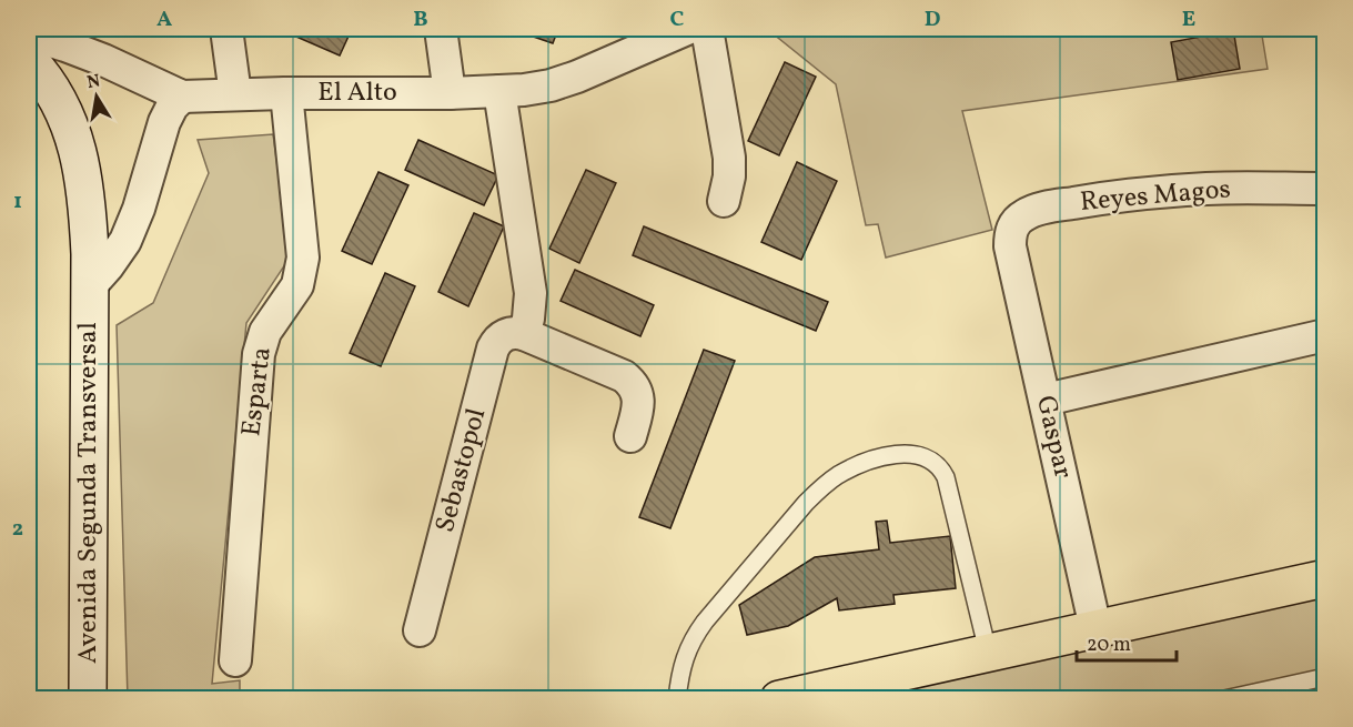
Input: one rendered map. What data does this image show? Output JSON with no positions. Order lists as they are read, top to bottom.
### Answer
{
  "streets": {
    "main road": ["Avenida Segunda Transversal"],
    "street": [
      "El Alto",
      "Reyes Magos",
      "Esparta",
      "Gaspar",
      "Sebastopol"
    ]
  },
  "crossings": [
    ["El Alto", "Esparta"],
    ["El Alto", "Avenida Segunda Transversal"],
    ["Reyes Magos", "Gaspar"]
  ],
  "scale_bar": "20 m",
  "north": "top",
  "grid": {
    "columns": [
      "A",
      "B",
      "C",
      "D",
      "E"
    ],
    "rows": ["1", "2"]
  }
}
